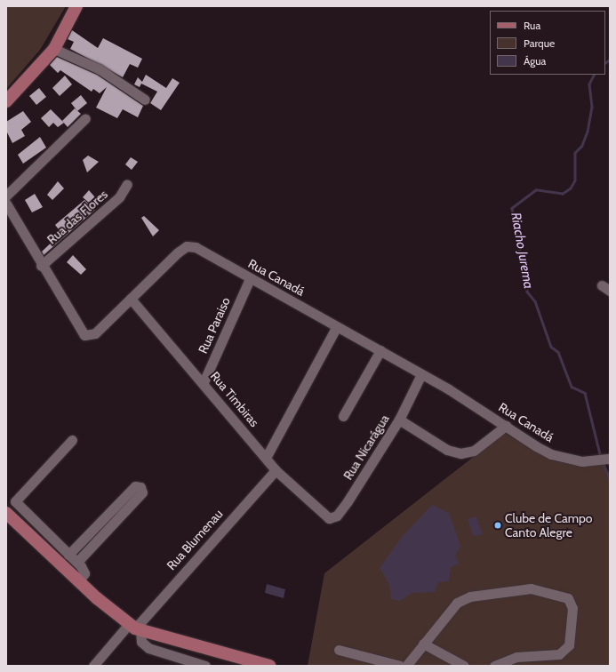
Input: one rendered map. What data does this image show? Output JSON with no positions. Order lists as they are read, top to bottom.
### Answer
{
  "streets": {
    "street": [
      "Rua das Flores",
      "Rua Canadá",
      "Rua Paraiso",
      "Rua Timbiras",
      "Rua Nicarágua",
      "Rua Blumenau"
    ]
  },
  "crossings": [
    ["Rua das Flores", "Rua Canadá"],
    ["Rua Canadá", "Rua Paraiso"],
    ["Rua Canadá", "Rua Timbiras"],
    ["Rua Canadá", "Rua Nicarágua"],
    ["Rua Paraiso", "Rua Timbiras"],
    ["Rua Timbiras", "Rua Nicarágua"],
    ["Rua Timbiras", "Rua Blumenau"]
  ],
  "water": ["Riacho Jurema"],
  "places": ["Clube de Campo Canto Alegre"],
  "legend": ["Rua", "Parque", "Água"]
}
